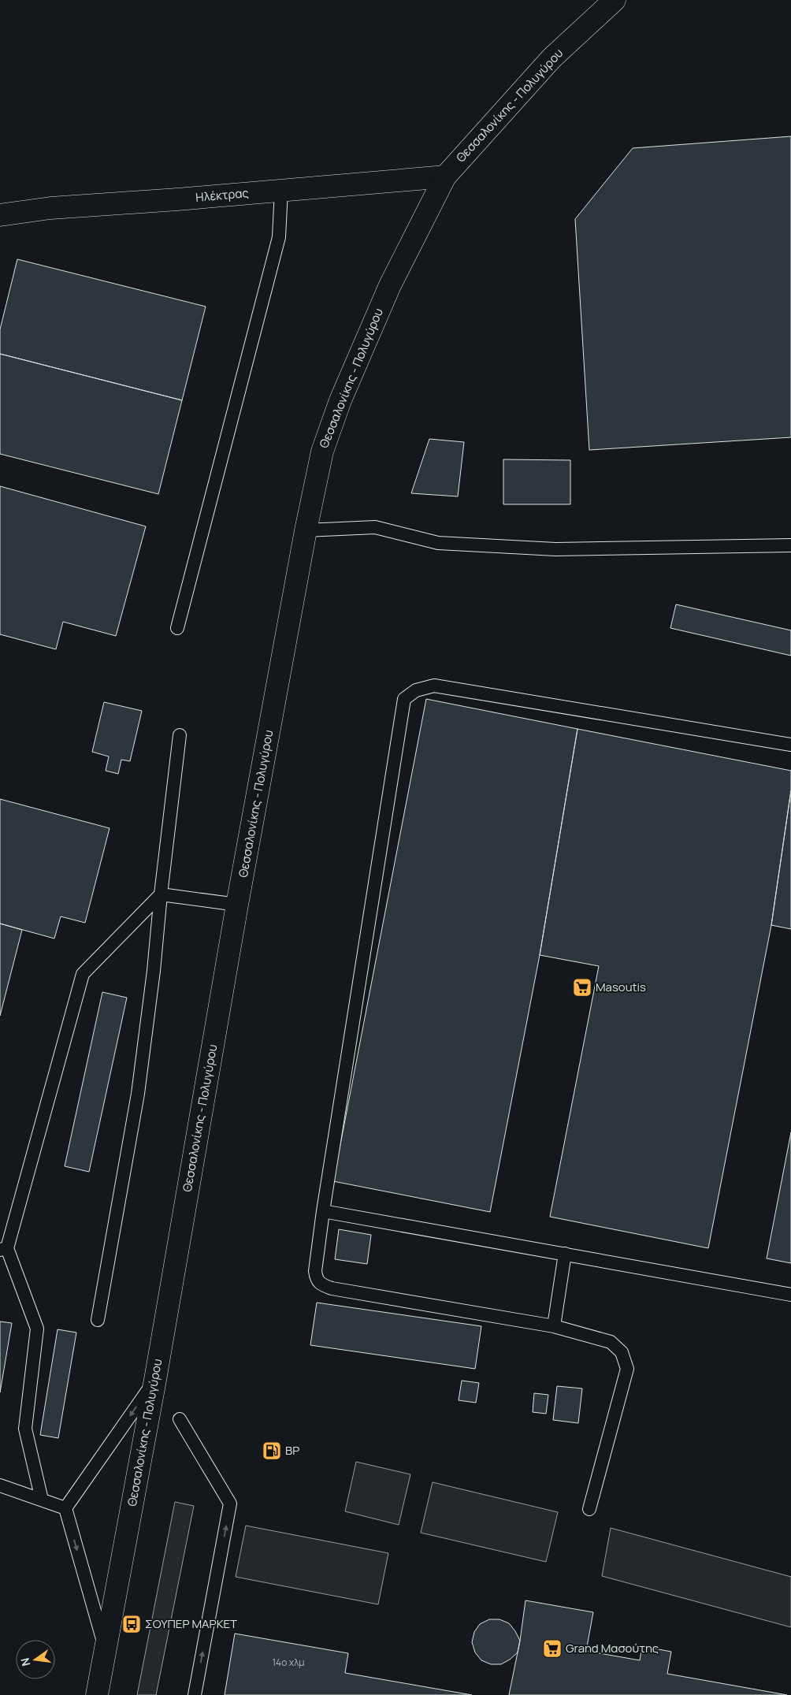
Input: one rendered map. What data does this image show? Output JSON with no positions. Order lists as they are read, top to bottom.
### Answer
{
  "streets": {
    "main road": ["Θεσσαλονίκης - Πολυγύρου", "Ηλέκτρας"]
  },
  "crossings": [
    ["Θεσσαλονίκης - Πολυγύρου", "Ηλέκτρας"]
  ],
  "places": {
    "supermarket": ["Masoutis", "Grand Μασούτης"],
    "fuel station": ["BP"],
    "bus stop": ["ΣΟΥΠΕΡ ΜΑΡΚΕΤ"]
  },
  "house_numbers": ["14ο χλμ"],
  "north": "left"
}
